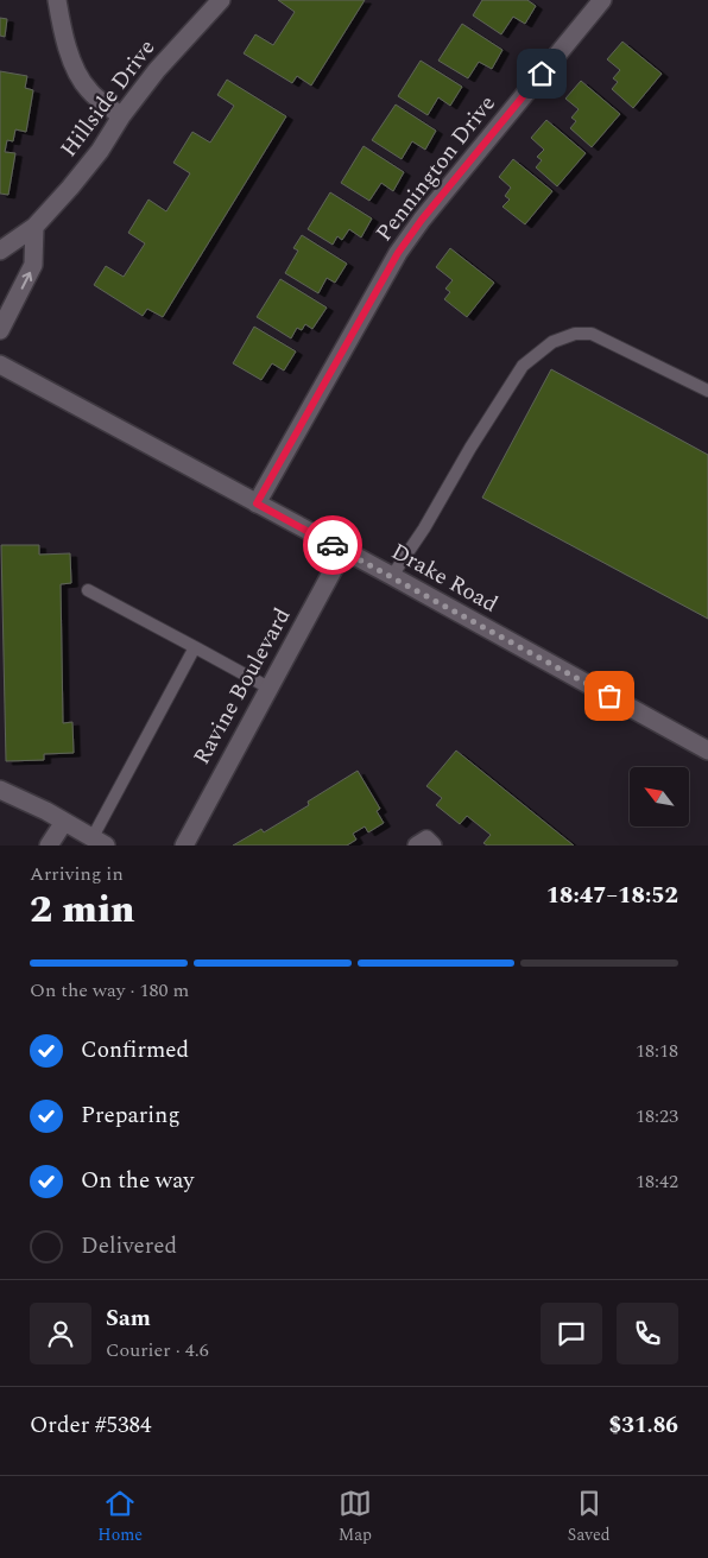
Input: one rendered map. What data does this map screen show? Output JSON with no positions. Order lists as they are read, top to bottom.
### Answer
{
  "streets": {
    "street": [
      "Hillside Drive",
      "Pennington Drive",
      "Drake Road",
      "Ravine Boulevard"
    ]
  },
  "crossings": [
    ["Pennington Drive", "Drake Road"],
    ["Drake Road", "Ravine Boulevard"]
  ],
  "north": "top left",
  "page": {
    "heading": ["2 min", "Arriving in", "18:47–18:52"],
    "panel": [
      "Sam",
      "Courier · 4.6",
      "Order #5384",
      "$31.86"
    ],
    "bar": "On the way · 180 m",
    "list": [
      ["Confirmed", "18:18"],
      ["Preparing", "18:23"],
      ["On the way", "18:42"],
      "Delivered"
    ],
    "tabs": ["Home", "Map", "Saved"]
  }
}
